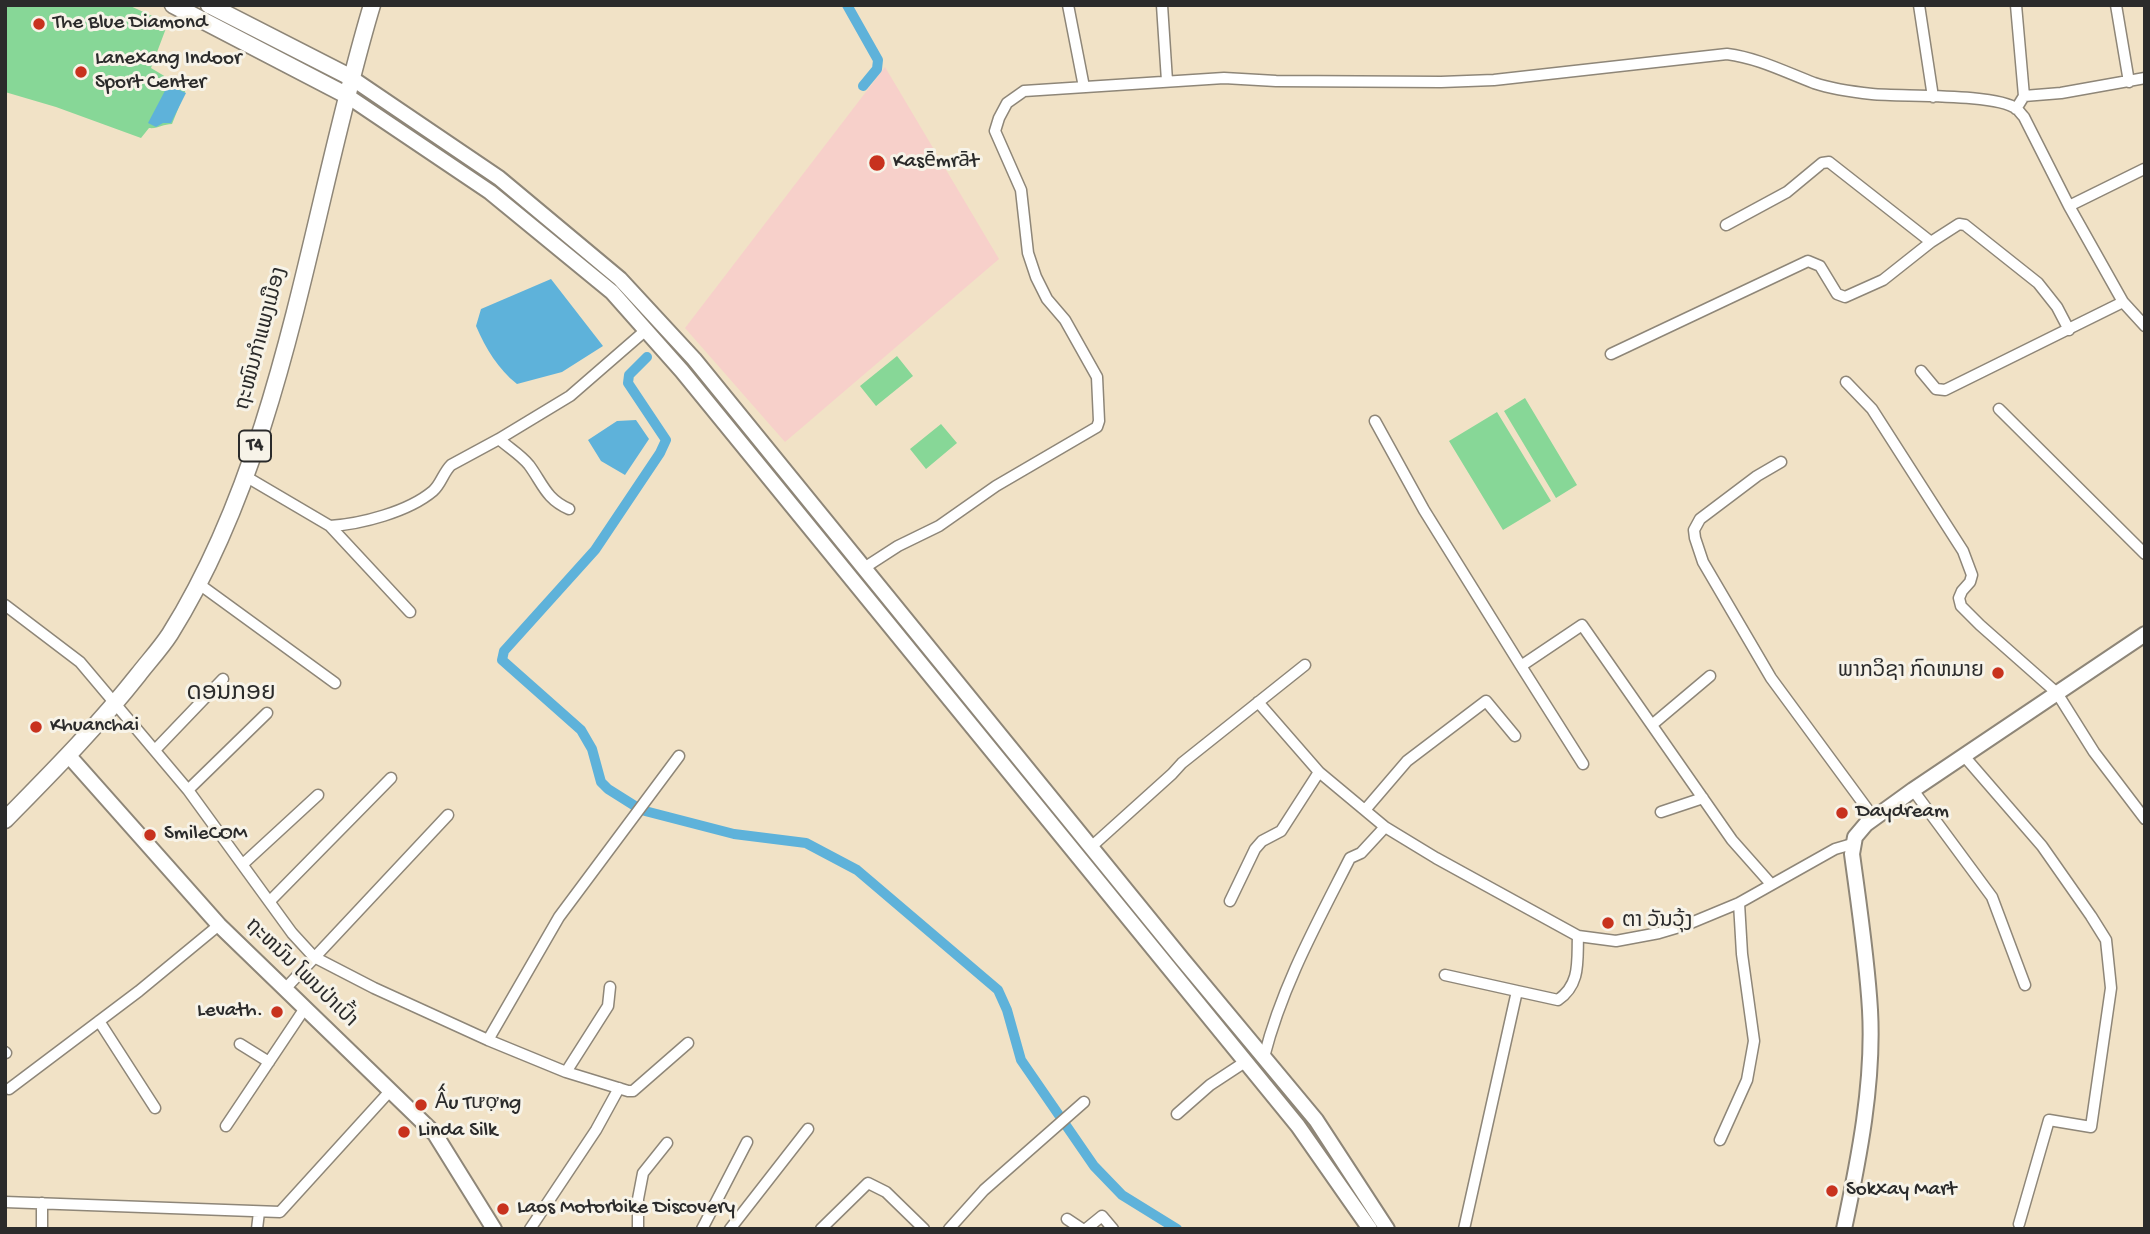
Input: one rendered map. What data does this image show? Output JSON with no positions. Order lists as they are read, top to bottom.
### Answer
{
  "streets": {
    "main road": ["ຖະໜົນກຳແພງເມືອງ", "T4"],
    "street": ["ຖະຫນົນ ໂພນປ່າເປົ້າ"]
  },
  "crossings": [
    ["ຖະໜົນກຳແພງເມືອງ", "ຖະຫນົນ ໂພນປ່າເປົ້າ"]
  ],
  "districts": ["ດອນກອຍ"],
  "places": [
    "The Blue Diamond",
    "Lanexang Indoor Sport Center",
    "Kasēmrāt",
    "ພາກວິຊາ ກົດຫມາຍ",
    "Khuanchai",
    "Daydream",
    "SmileCOM",
    "ຕາ ວັນວຸ້ງ",
    "Levath.",
    "Ấu Tượng",
    "Linda Silk",
    "Sokxay Mart",
    "Laos Motorbike Discovery"
  ]
}
